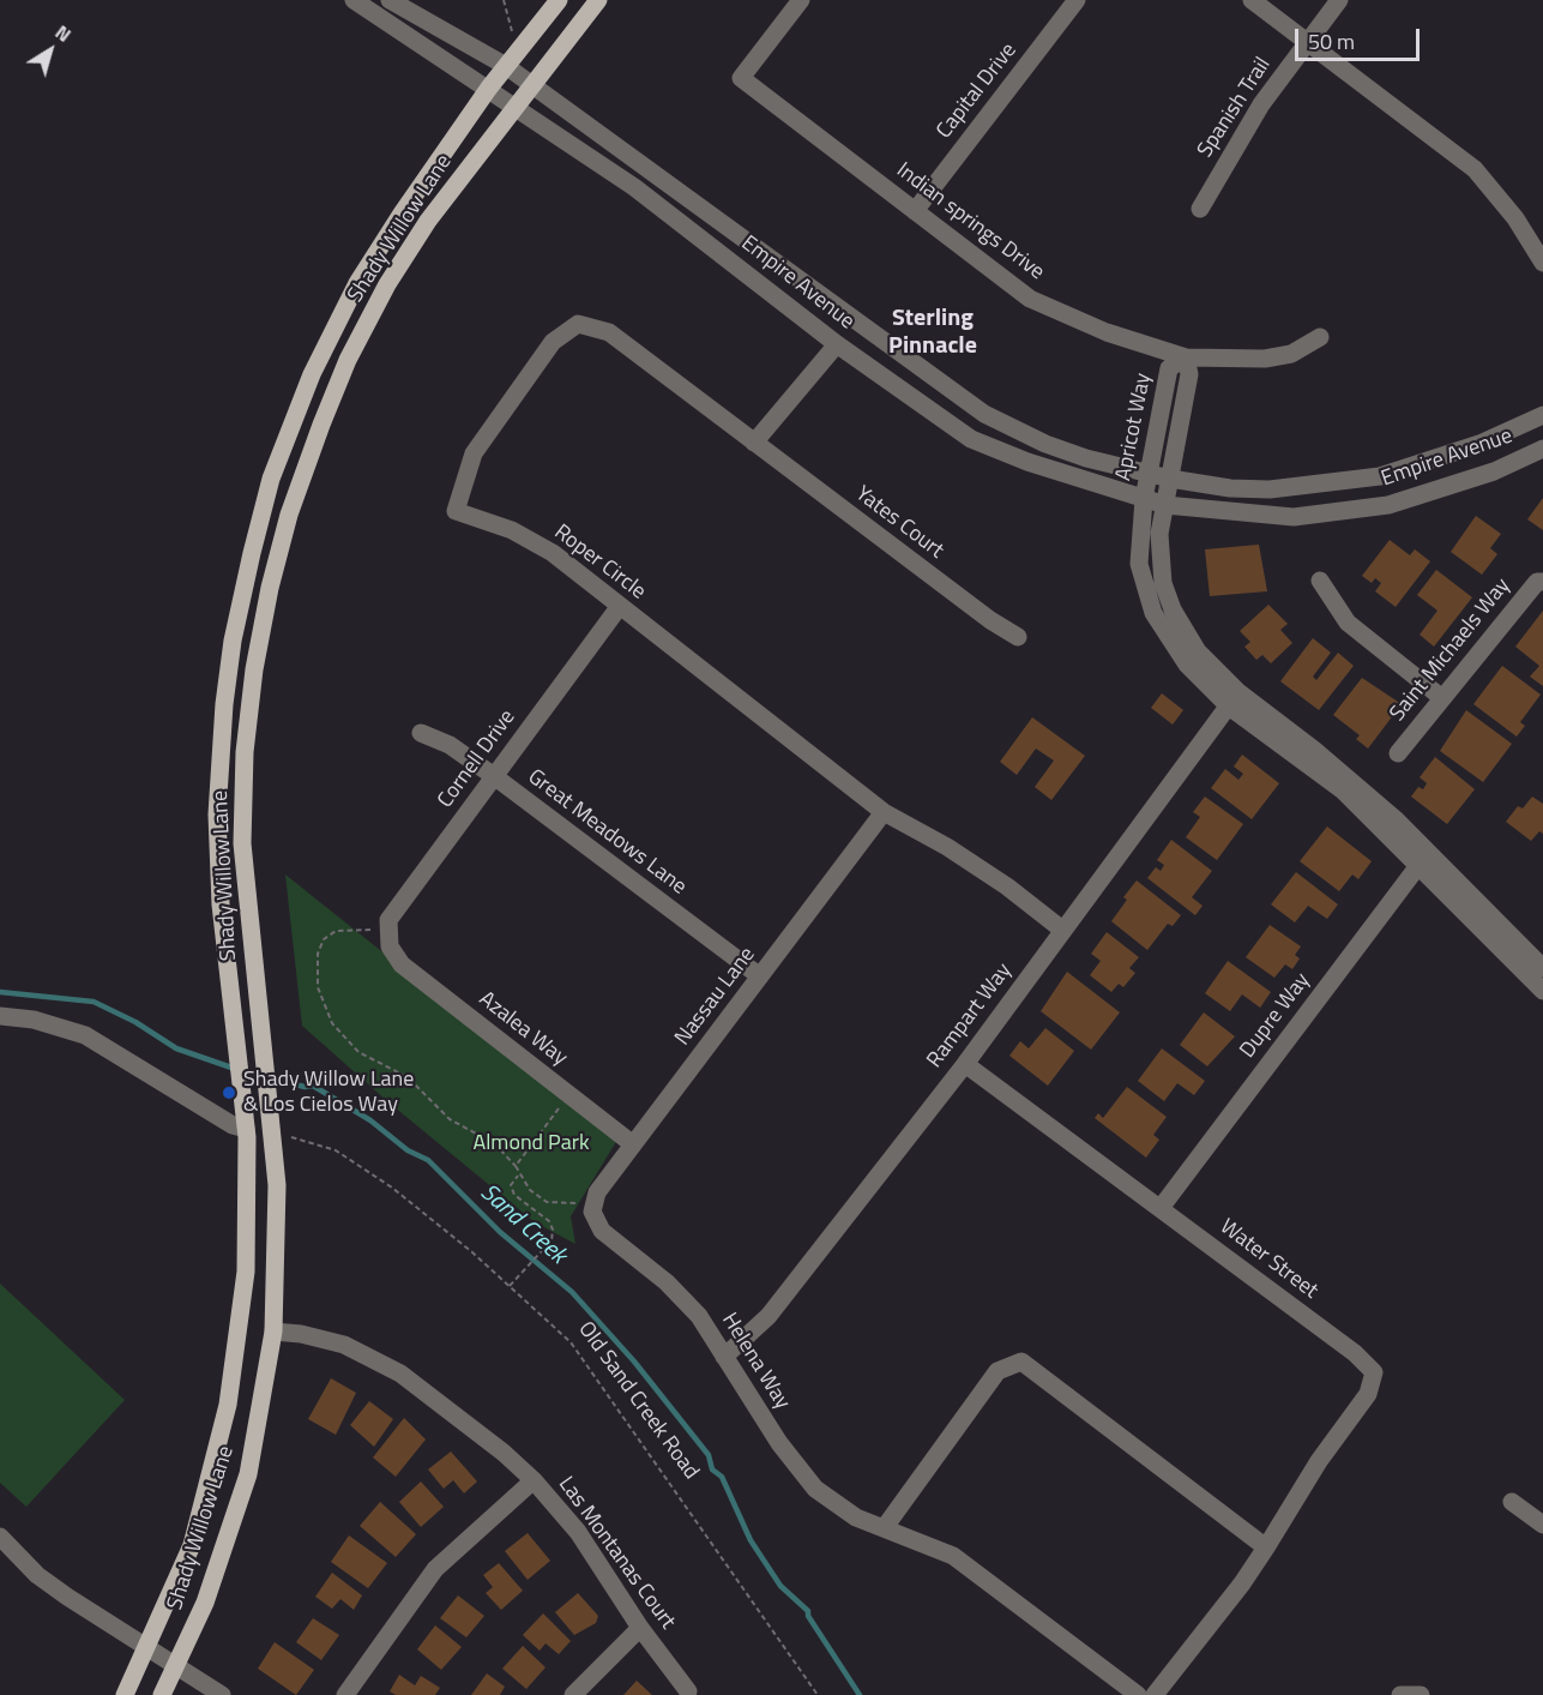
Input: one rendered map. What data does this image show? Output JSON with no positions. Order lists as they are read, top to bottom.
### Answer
{
  "streets": {
    "main road": ["Shady Willow Lane"],
    "street": [
      "Capital Drive",
      "Spanish Trail",
      "Indian springs Drive",
      "Empire Avenue",
      "Apricot Way",
      "Yates Court",
      "Roper Circle",
      "Saint Michaels Way",
      "Cornell Drive",
      "Great Meadows Lane",
      "Nassau Lane",
      "Rampart Way",
      "Dupre Way",
      "Azalea Way",
      "Water Street",
      "Helena Way",
      "Las Montanas Court"
    ],
    "path": ["Old Sand Creek Road"]
  },
  "crossings": [
    ["Capital Drive", "Indian springs Drive"],
    ["Indian springs Drive", "Apricot Way"],
    ["Shady Willow Lane", "Empire Avenue"],
    ["Shady Willow Lane", "Las Montanas Court"],
    ["Empire Avenue", "Apricot Way"],
    ["Apricot Way", "Rampart Way"],
    ["Apricot Way", "Dupre Way"],
    ["Yates Court", "Roper Circle"],
    ["Roper Circle", "Cornell Drive"],
    ["Roper Circle", "Nassau Lane"],
    ["Roper Circle", "Rampart Way"],
    ["Cornell Drive", "Great Meadows Lane"],
    ["Cornell Drive", "Azalea Way"],
    ["Great Meadows Lane", "Nassau Lane"],
    ["Nassau Lane", "Azalea Way"],
    ["Nassau Lane", "Helena Way"],
    ["Rampart Way", "Water Street"],
    ["Rampart Way", "Helena Way"],
    ["Dupre Way", "Water Street"]
  ],
  "districts": ["Sterling Pinnacle"],
  "water": ["Sand Creek"],
  "parks": ["Almond Park"],
  "places": ["Shady Willow Lane & Los Cielos Way"],
  "scale_bar": "50 m",
  "north": "top right"
}
